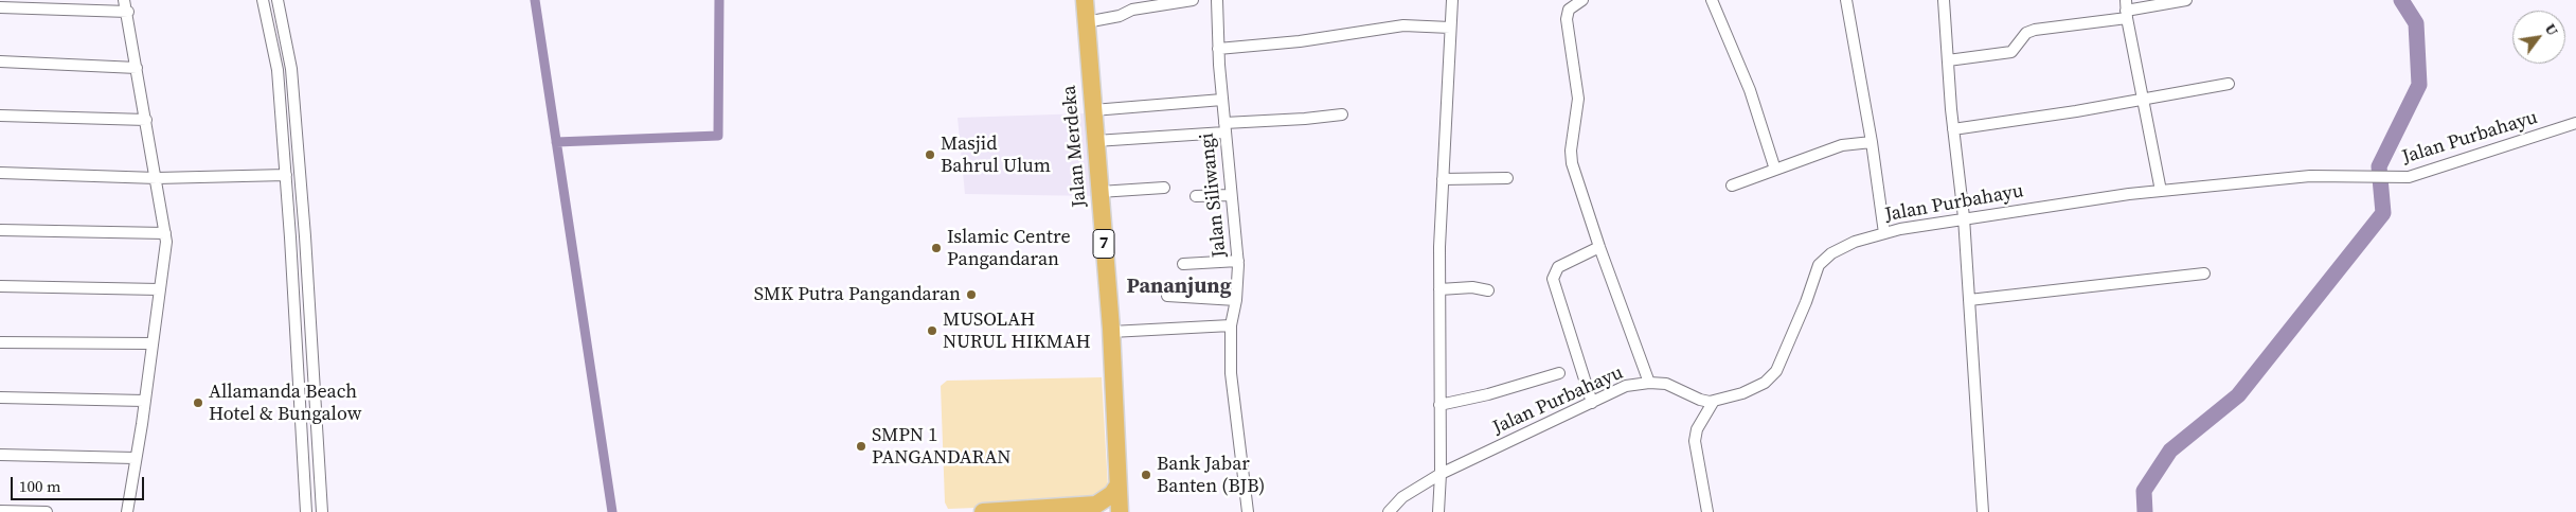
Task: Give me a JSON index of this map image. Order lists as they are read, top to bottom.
{
  "streets": {
    "highway": ["Jalan Merdeka", "7"],
    "street": ["Jalan Purbahayu", "Jalan Siliwangi"]
  },
  "districts": ["Pananjung"],
  "places": [
    "Masjid Bahrul Ulum",
    "Islamic Centre Pangandaran",
    "SMK Putra Pangandaran",
    "MUSOLAH NURUL HIKMAH",
    "Allamanda Beach Hotel & Bungalow",
    "SMPN 1 PANGANDARAN",
    "Bank Jabar Banten (BJB)"
  ],
  "scale_bar": "100 m",
  "north": "top right"
}
